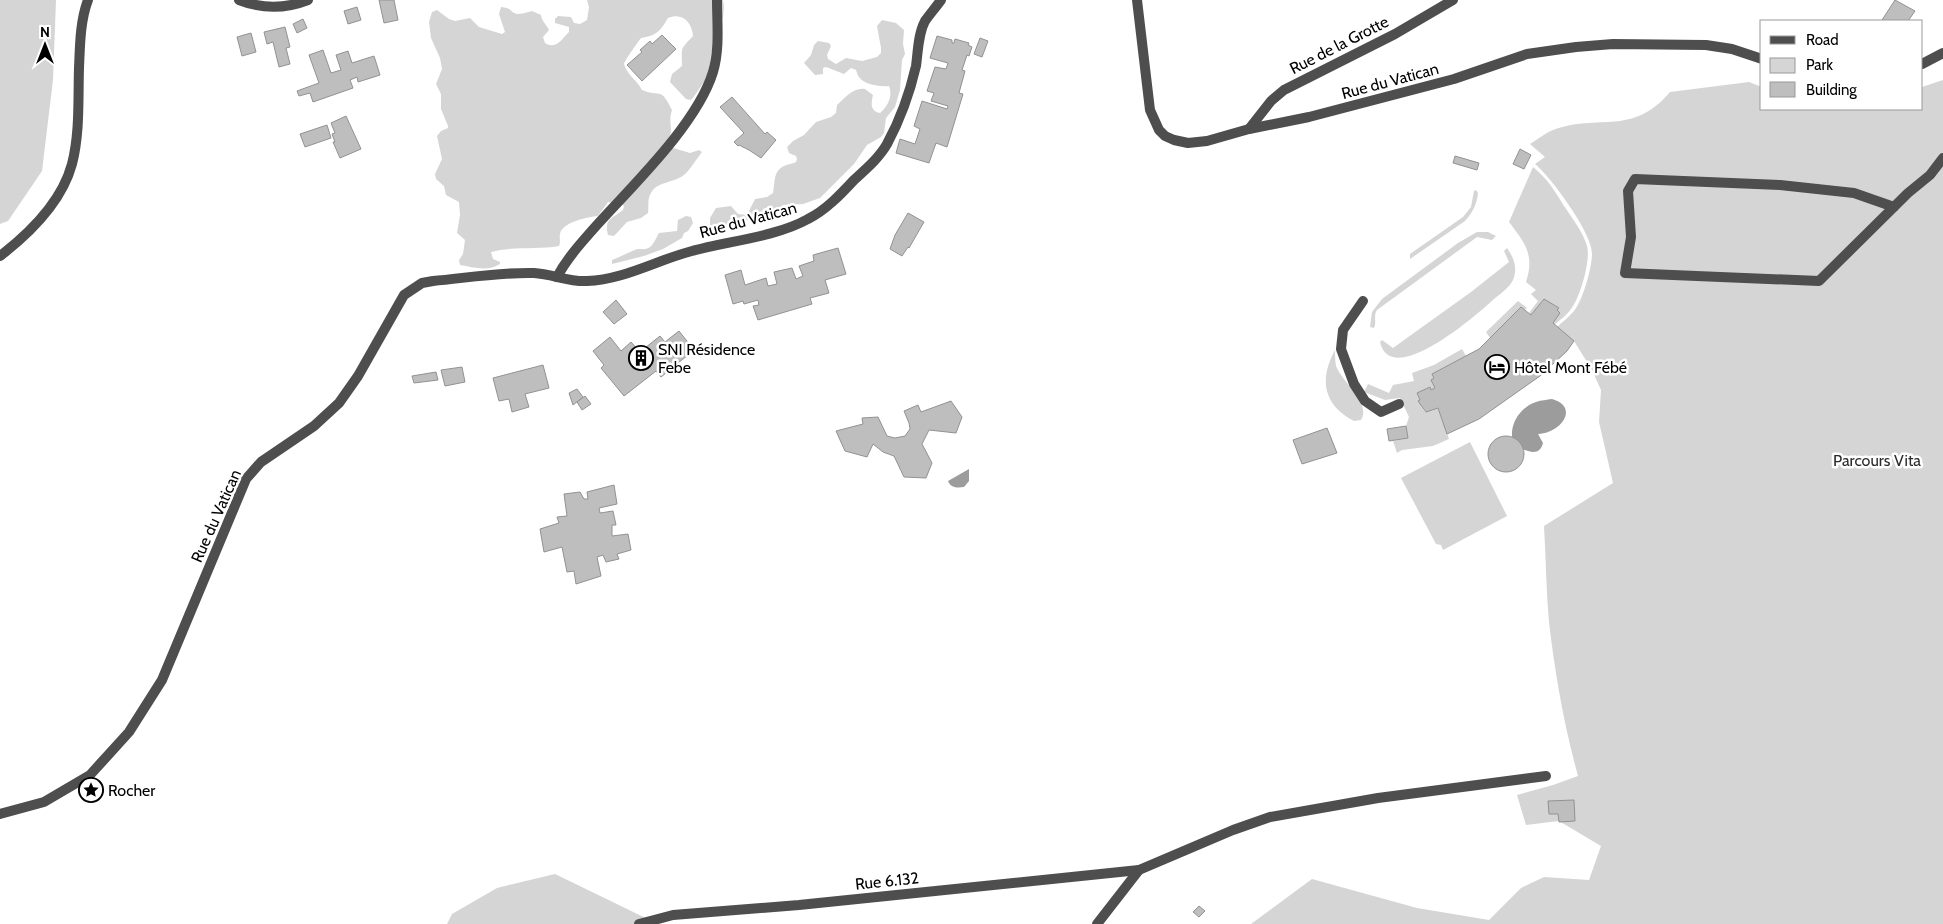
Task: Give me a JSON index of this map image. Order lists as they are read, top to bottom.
{
  "streets": {
    "street": ["Rue de la Grotte", "Rue du Vatican", "Rue 6.132"]
  },
  "crossings": [
    ["Rue de la Grotte", "Rue du Vatican"]
  ],
  "parks": ["Parcours Vita"],
  "places": {
    "building": ["SNI Résidence Febe"],
    "hotel": ["Hôtel Mont Fébé"],
    "place": ["Rocher"]
  },
  "legend": ["Road", "Park", "Building"],
  "north": "top"
}
